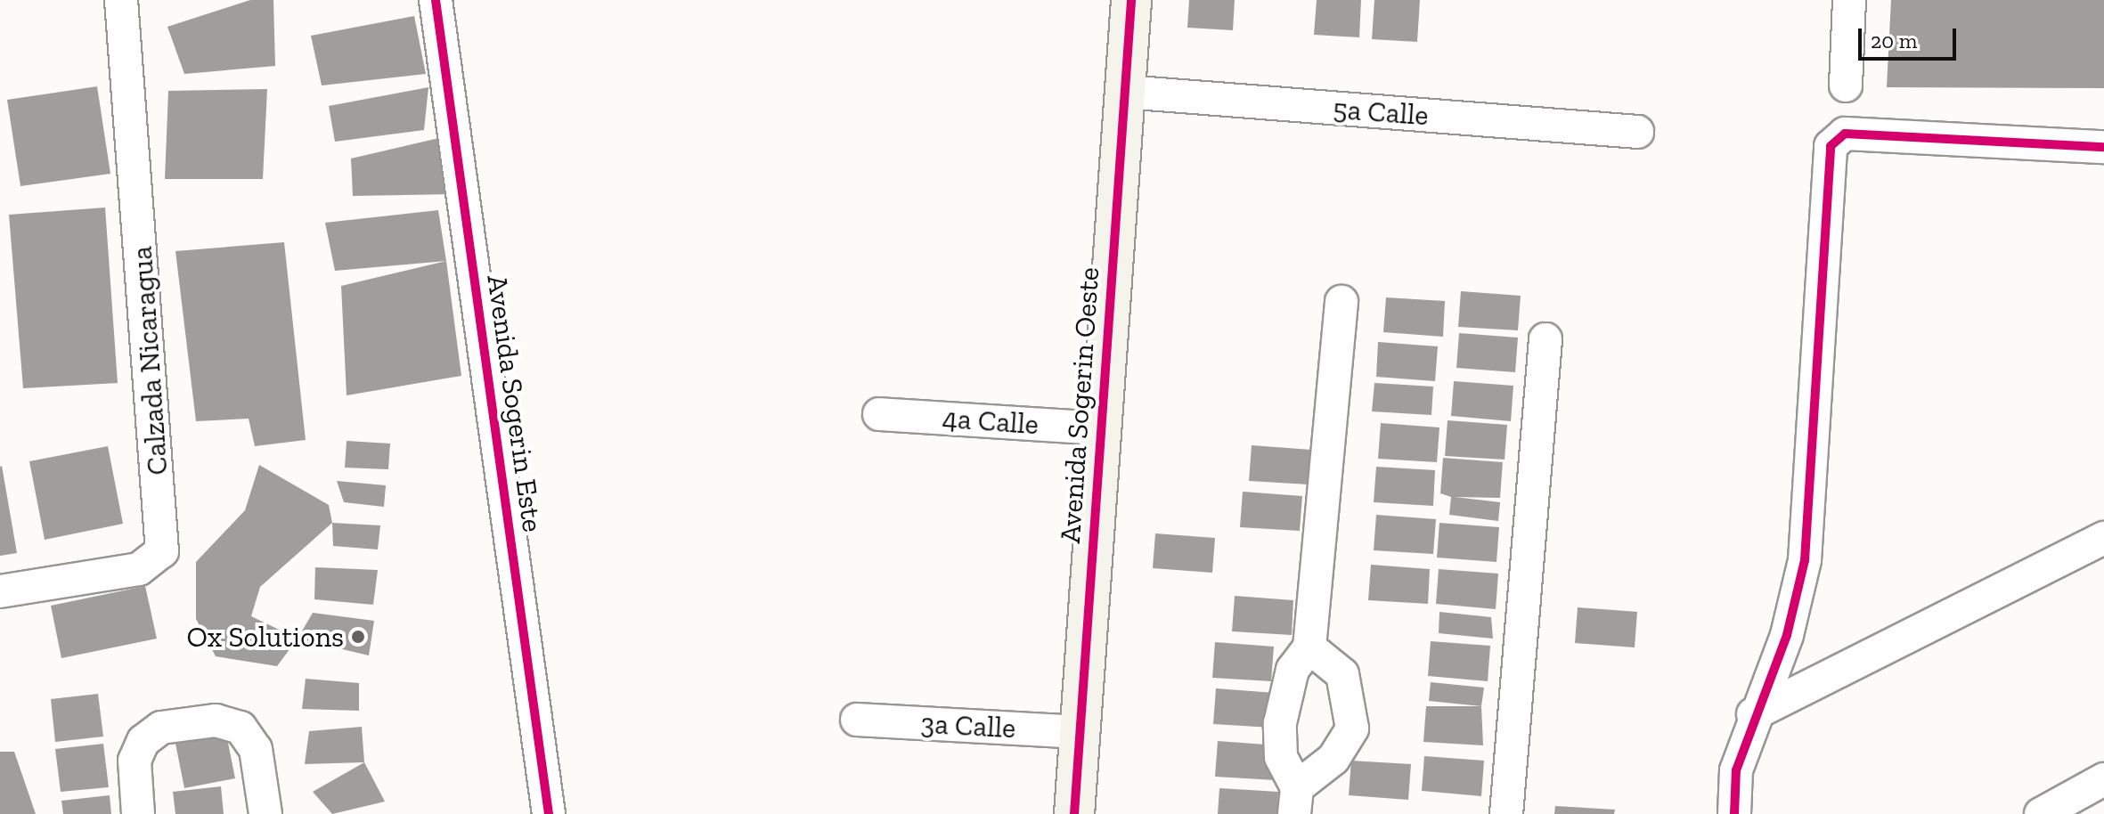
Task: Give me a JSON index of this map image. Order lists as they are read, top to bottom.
{
  "streets": {
    "street": [
      "5a Calle",
      "Calzada Nicaragua",
      "Avenida Sogerin Este",
      "Avenida Sogerin Oeste",
      "4a Calle",
      "3a Calle"
    ]
  },
  "crossings": [
    ["5a Calle", "Avenida Sogerin Oeste"],
    ["Avenida Sogerin Oeste", "4a Calle"],
    ["Avenida Sogerin Oeste", "3a Calle"]
  ],
  "places": ["Ox Solutions"],
  "scale_bar": "20 m"
}
